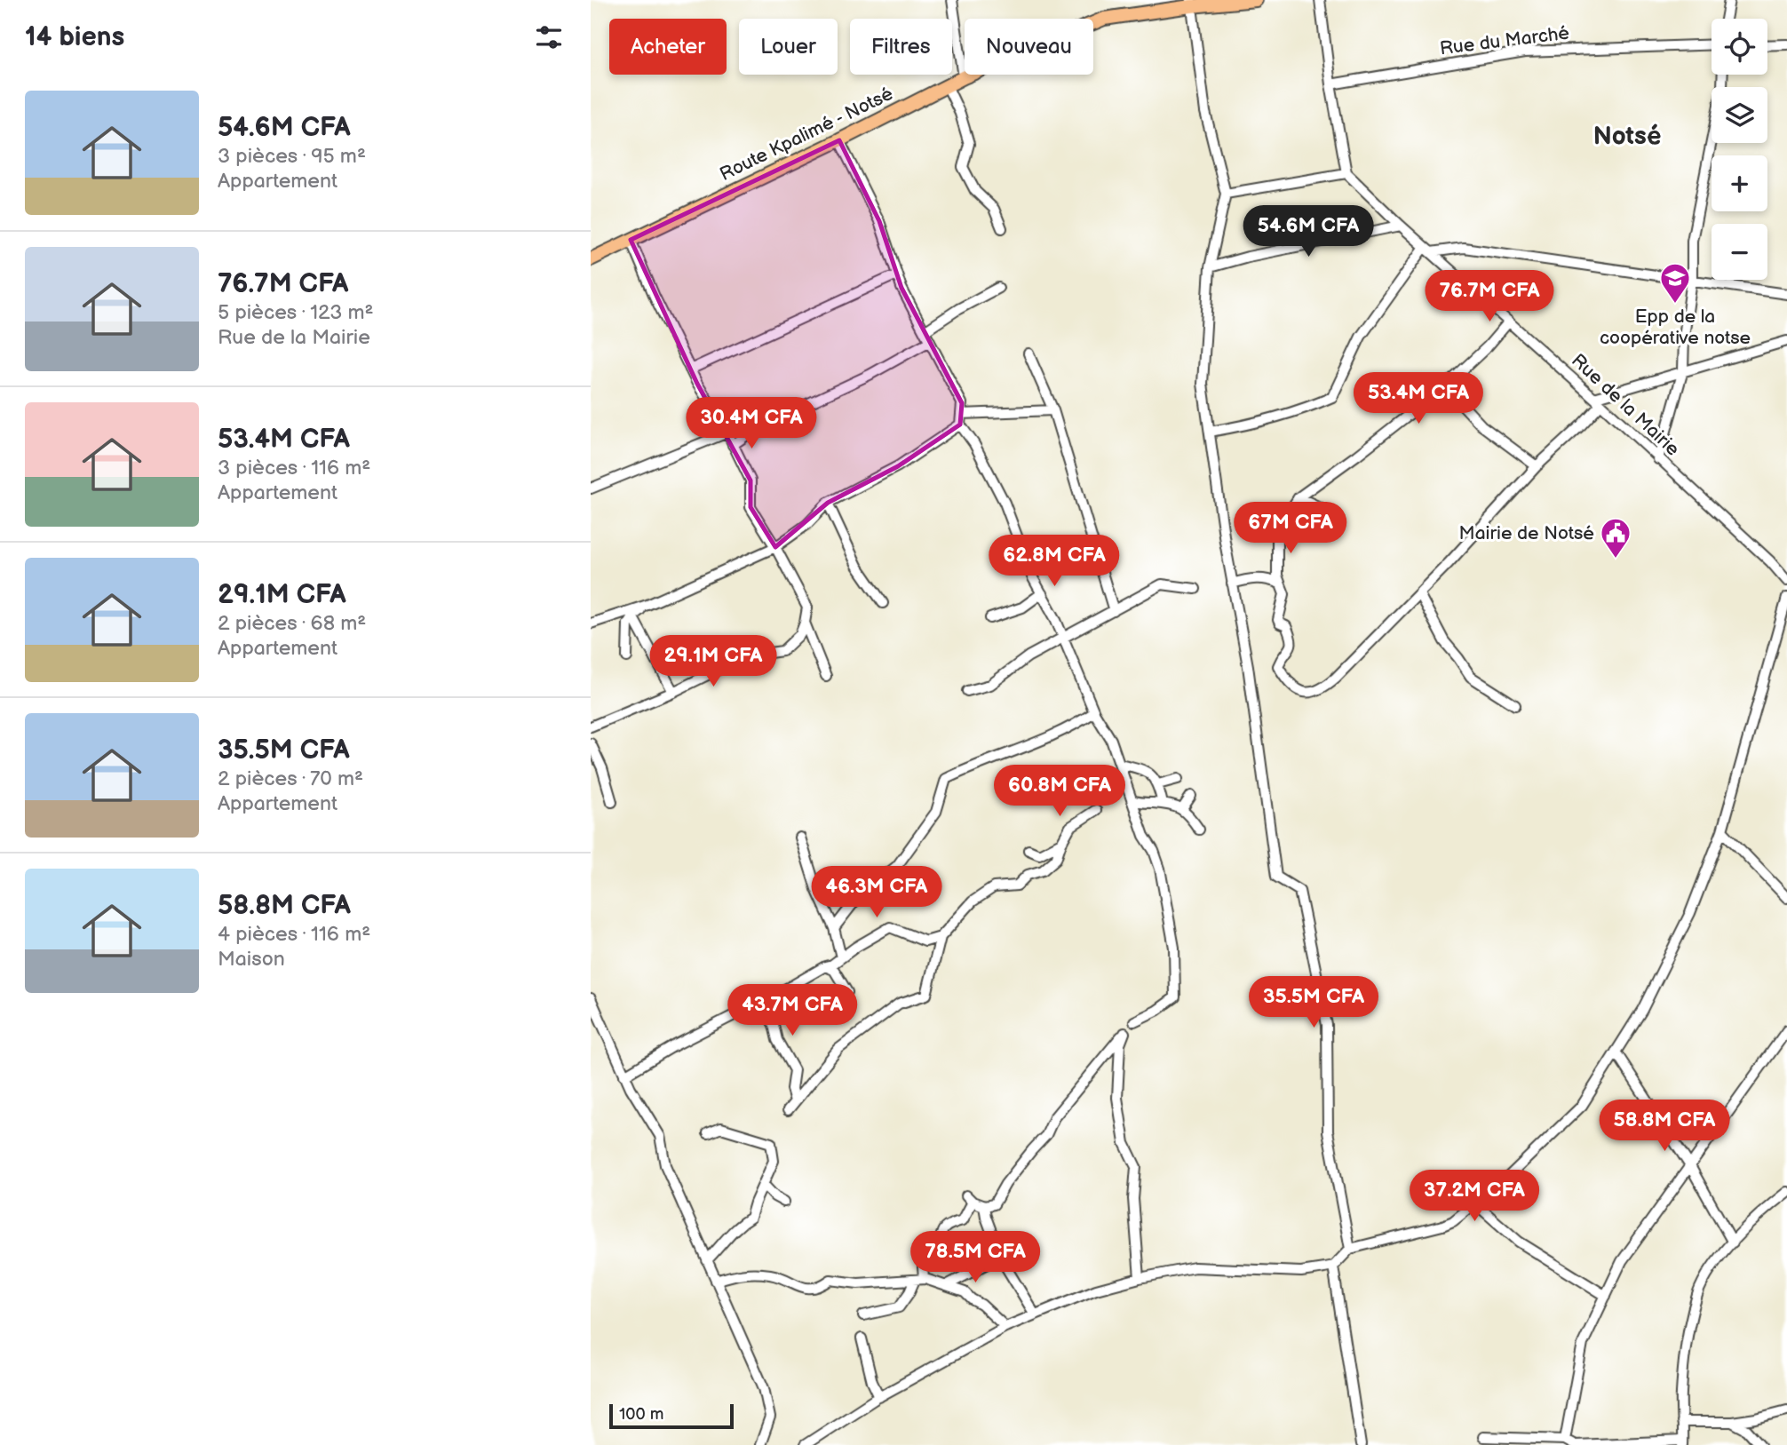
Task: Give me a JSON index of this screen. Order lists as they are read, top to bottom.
{
  "streets": {
    "main road": ["Route Kpalimé - Notsé"],
    "street": ["Rue du Marché", "Rue de la Mairie"]
  },
  "districts": ["Notsé"],
  "places": {
    "school or university": ["Epp de la coopérative notse"],
    "public building": ["Mairie de Notsé"]
  },
  "scale_bar": "100 m",
  "page": {
    "heading": "14 biens",
    "map_buttons": ["+", "−"],
    "chip": [
      "Acheter",
      "Louer",
      "Filtres",
      "Nouveau"
    ],
    "list": [
      {
        "name": "54.6M CFA",
        "note": "3 pièces · 95 m² · Appartement"
      },
      {
        "name": "76.7M CFA",
        "note": "5 pièces · 123 m² · Rue de la Mairie"
      },
      {
        "name": "53.4M CFA",
        "note": "3 pièces · 116 m² · Appartement"
      },
      {
        "name": "29.1M CFA",
        "note": "2 pièces · 68 m² · Appartement"
      },
      {
        "name": "35.5M CFA",
        "note": "2 pièces · 70 m² · Appartement"
      },
      {
        "name": "58.8M CFA",
        "note": "4 pièces · 116 m² · Maison"
      }
    ],
    "price": [
      "54.6M CFA",
      "76.7M CFA",
      "53.4M CFA",
      "30.4M CFA",
      "67M CFA",
      "62.8M CFA",
      "29.1M CFA",
      "60.8M CFA",
      "46.3M CFA",
      "35.5M CFA",
      "43.7M CFA",
      "58.8M CFA",
      "37.2M CFA",
      "78.5M CFA"
    ],
    "scale": "100 m"
  }
}
